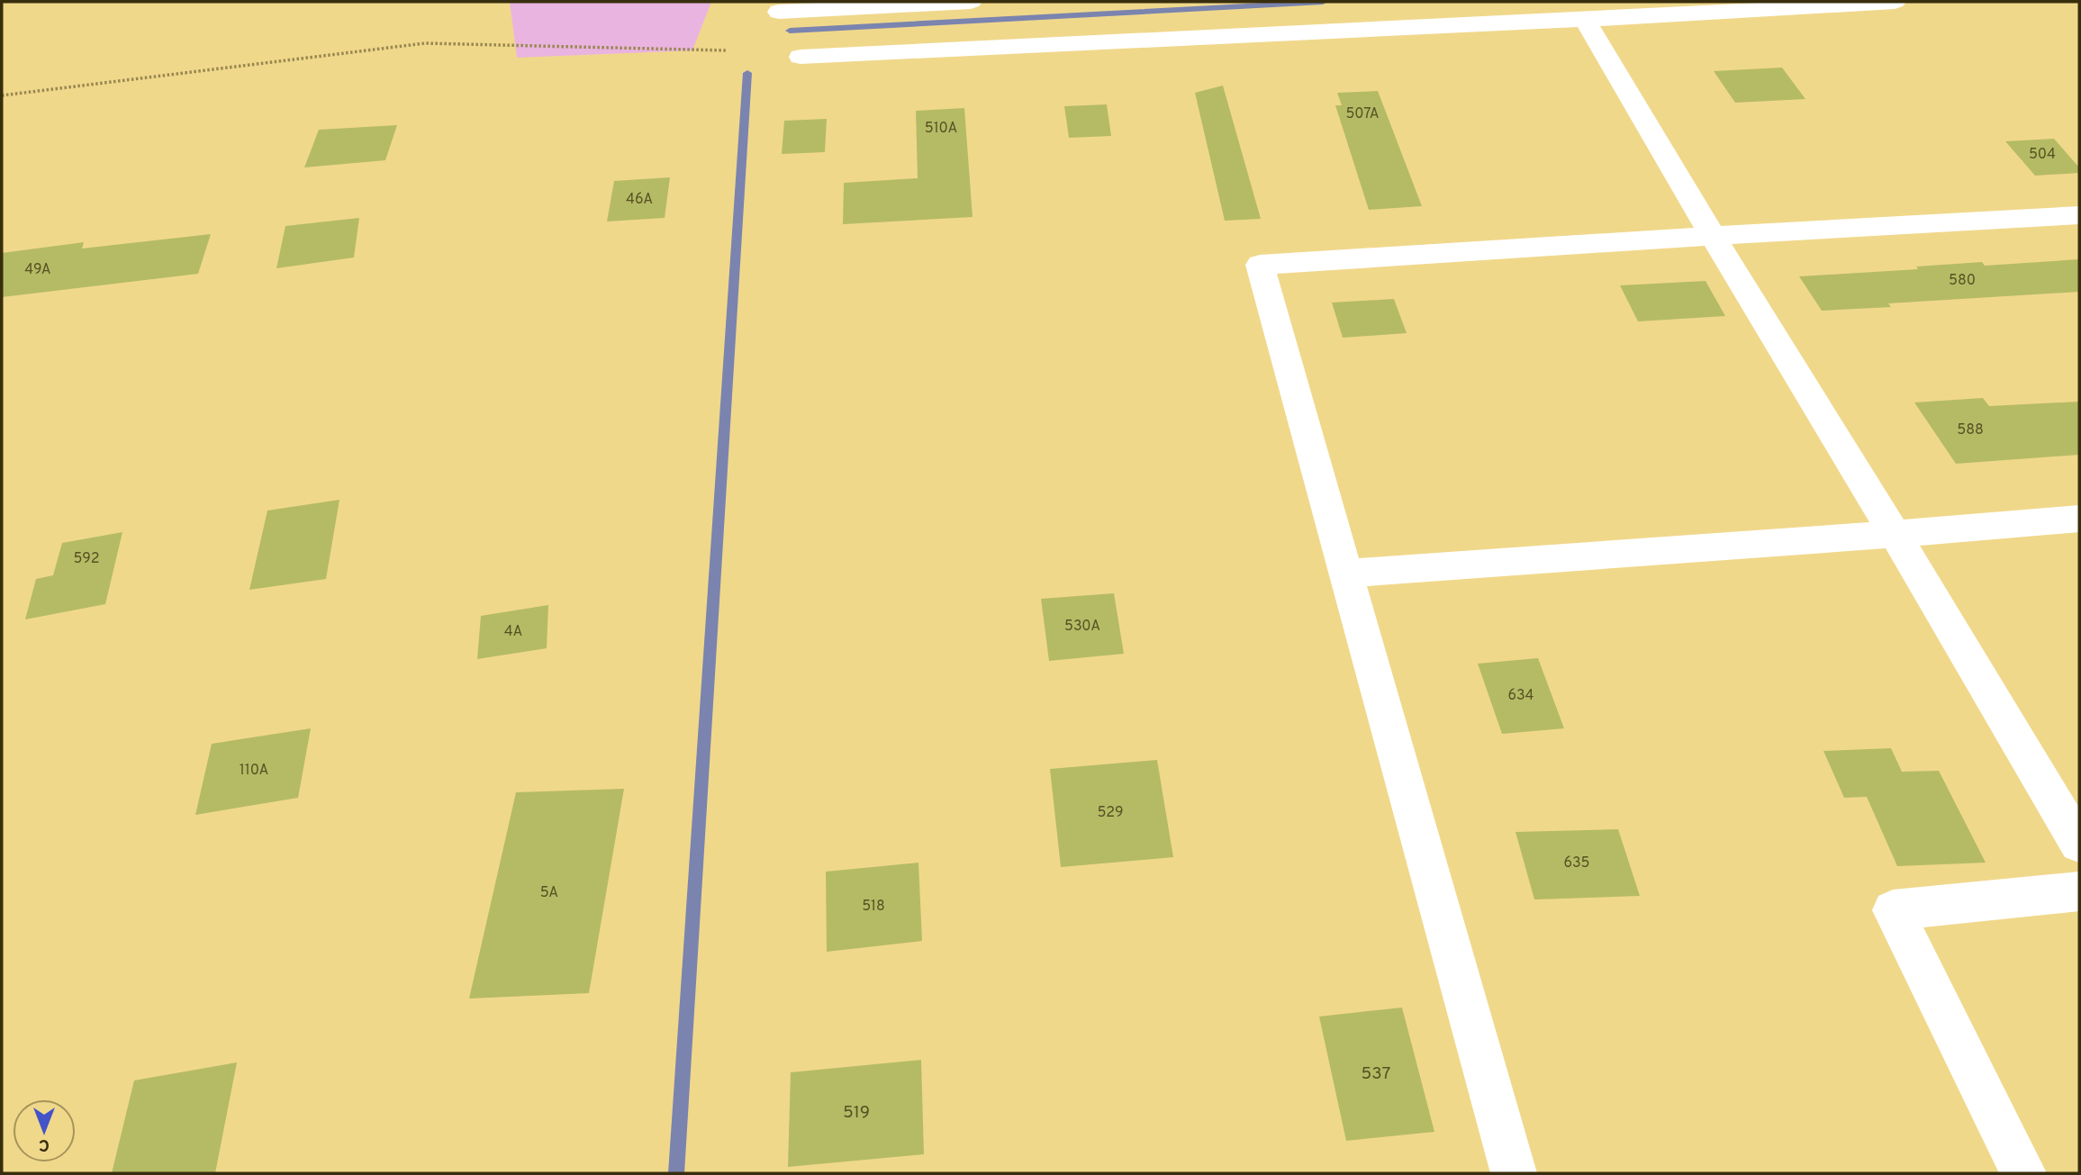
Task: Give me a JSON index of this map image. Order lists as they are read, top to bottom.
{
  "house_numbers": [
    "507А",
    "510А",
    "504",
    "46А",
    "49А",
    "580",
    "588",
    "592",
    "530А",
    "4А",
    "634",
    "110А",
    "529",
    "635",
    "5А",
    "518",
    "537",
    "519"
  ],
  "north": "bottom"
}
